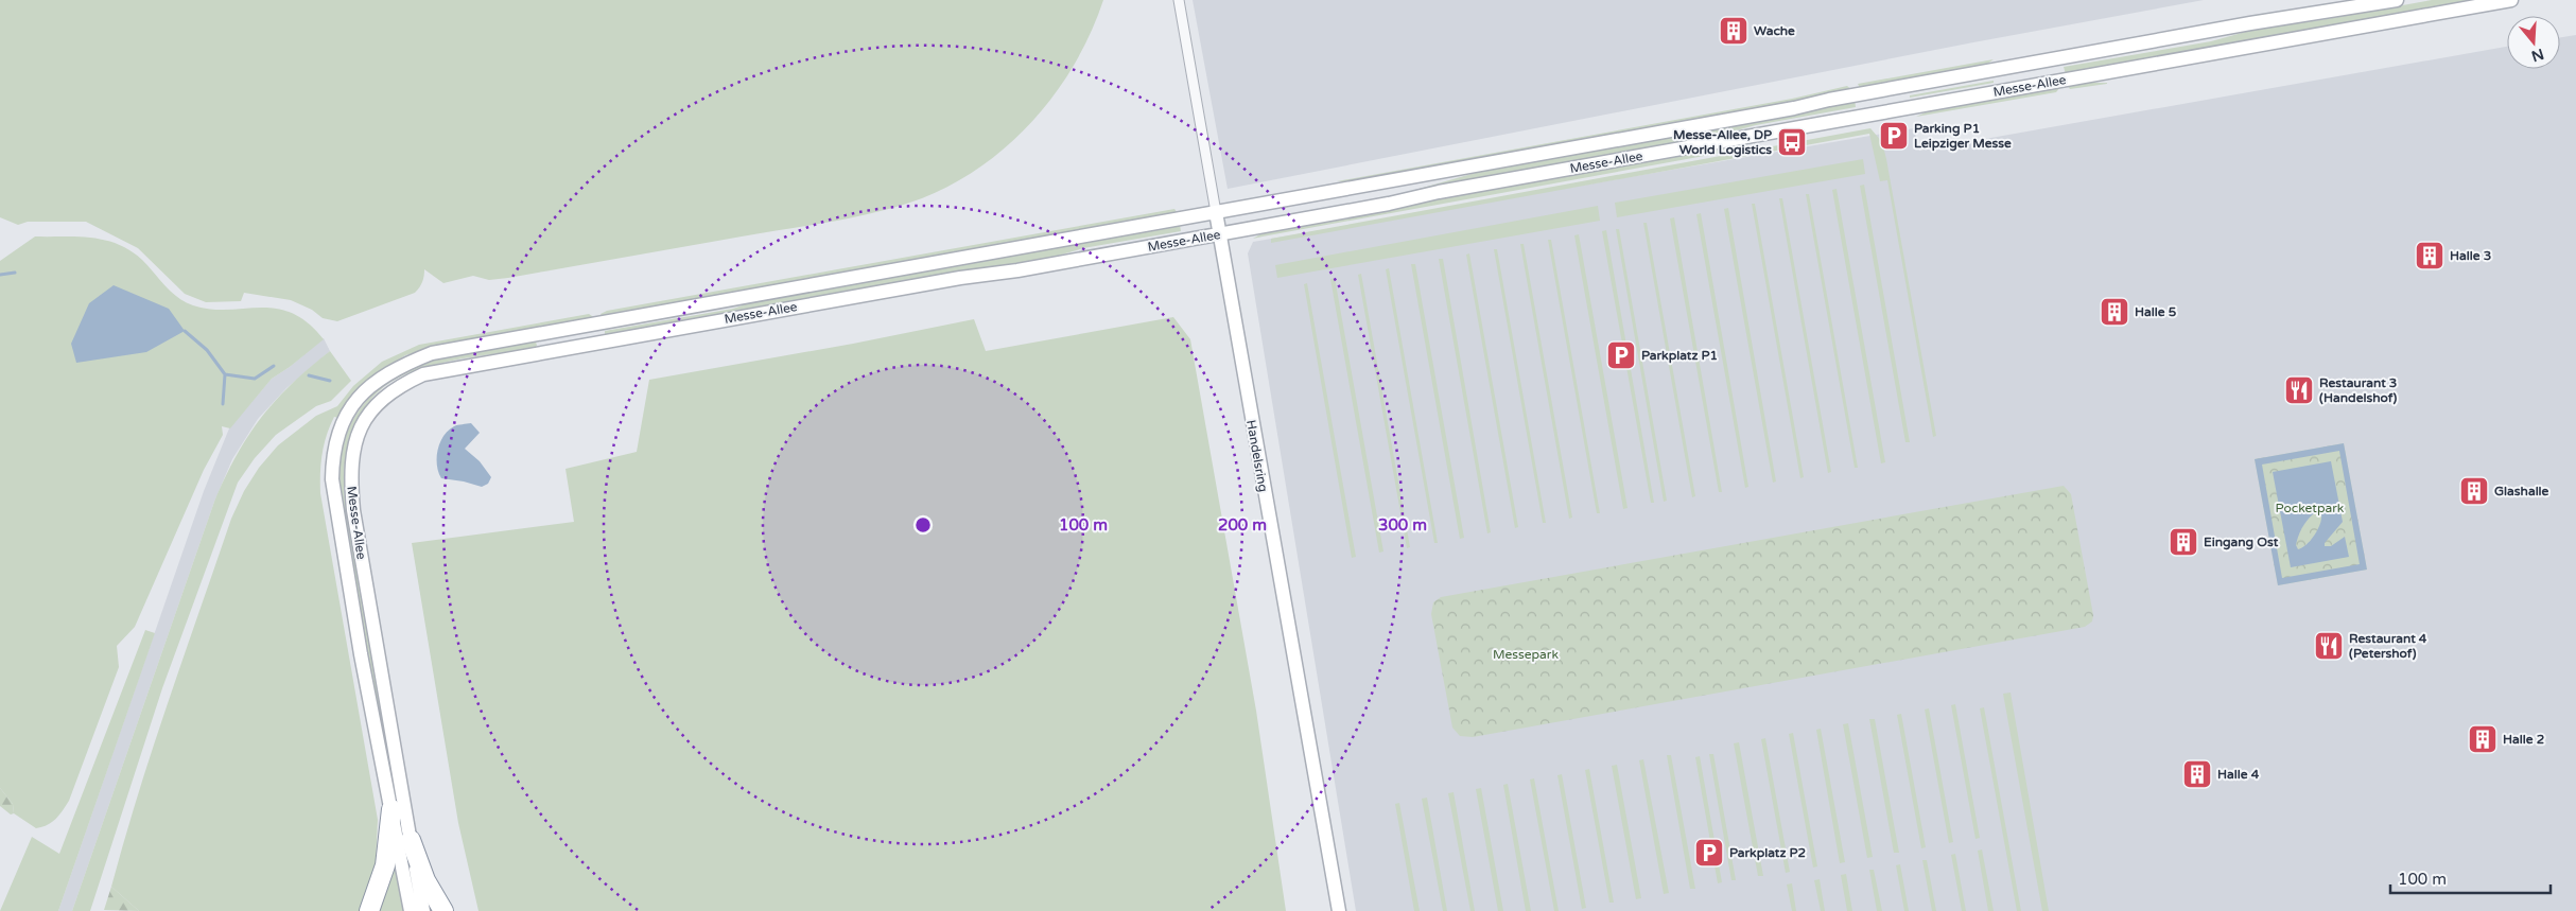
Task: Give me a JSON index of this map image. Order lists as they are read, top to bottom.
{
  "streets": {
    "main road": ["Messe-Allee", "Handelsring"]
  },
  "crossings": [
    ["Messe-Allee", "Handelsring"]
  ],
  "parks": ["Pocketpark", "Messepark"],
  "places": {
    "building": [
      "Wache",
      "Halle 3",
      "Halle 5",
      "Glashalle",
      "Eingang Ost",
      "Halle 2",
      "Halle 4"
    ],
    "parking": ["Parking P1 Leipziger Messe", "Parkplatz P1", "Parkplatz P2"],
    "bus stop": ["Messe-Allee, DP World Logistics"],
    "restaurant": ["Restaurant 3 (Handelshof)", "Restaurant 4 (Petershof)"]
  },
  "scale_bar": "100 m",
  "north": "bottom",
  "rings": ["100 m", "200 m", "300 m"]
}
